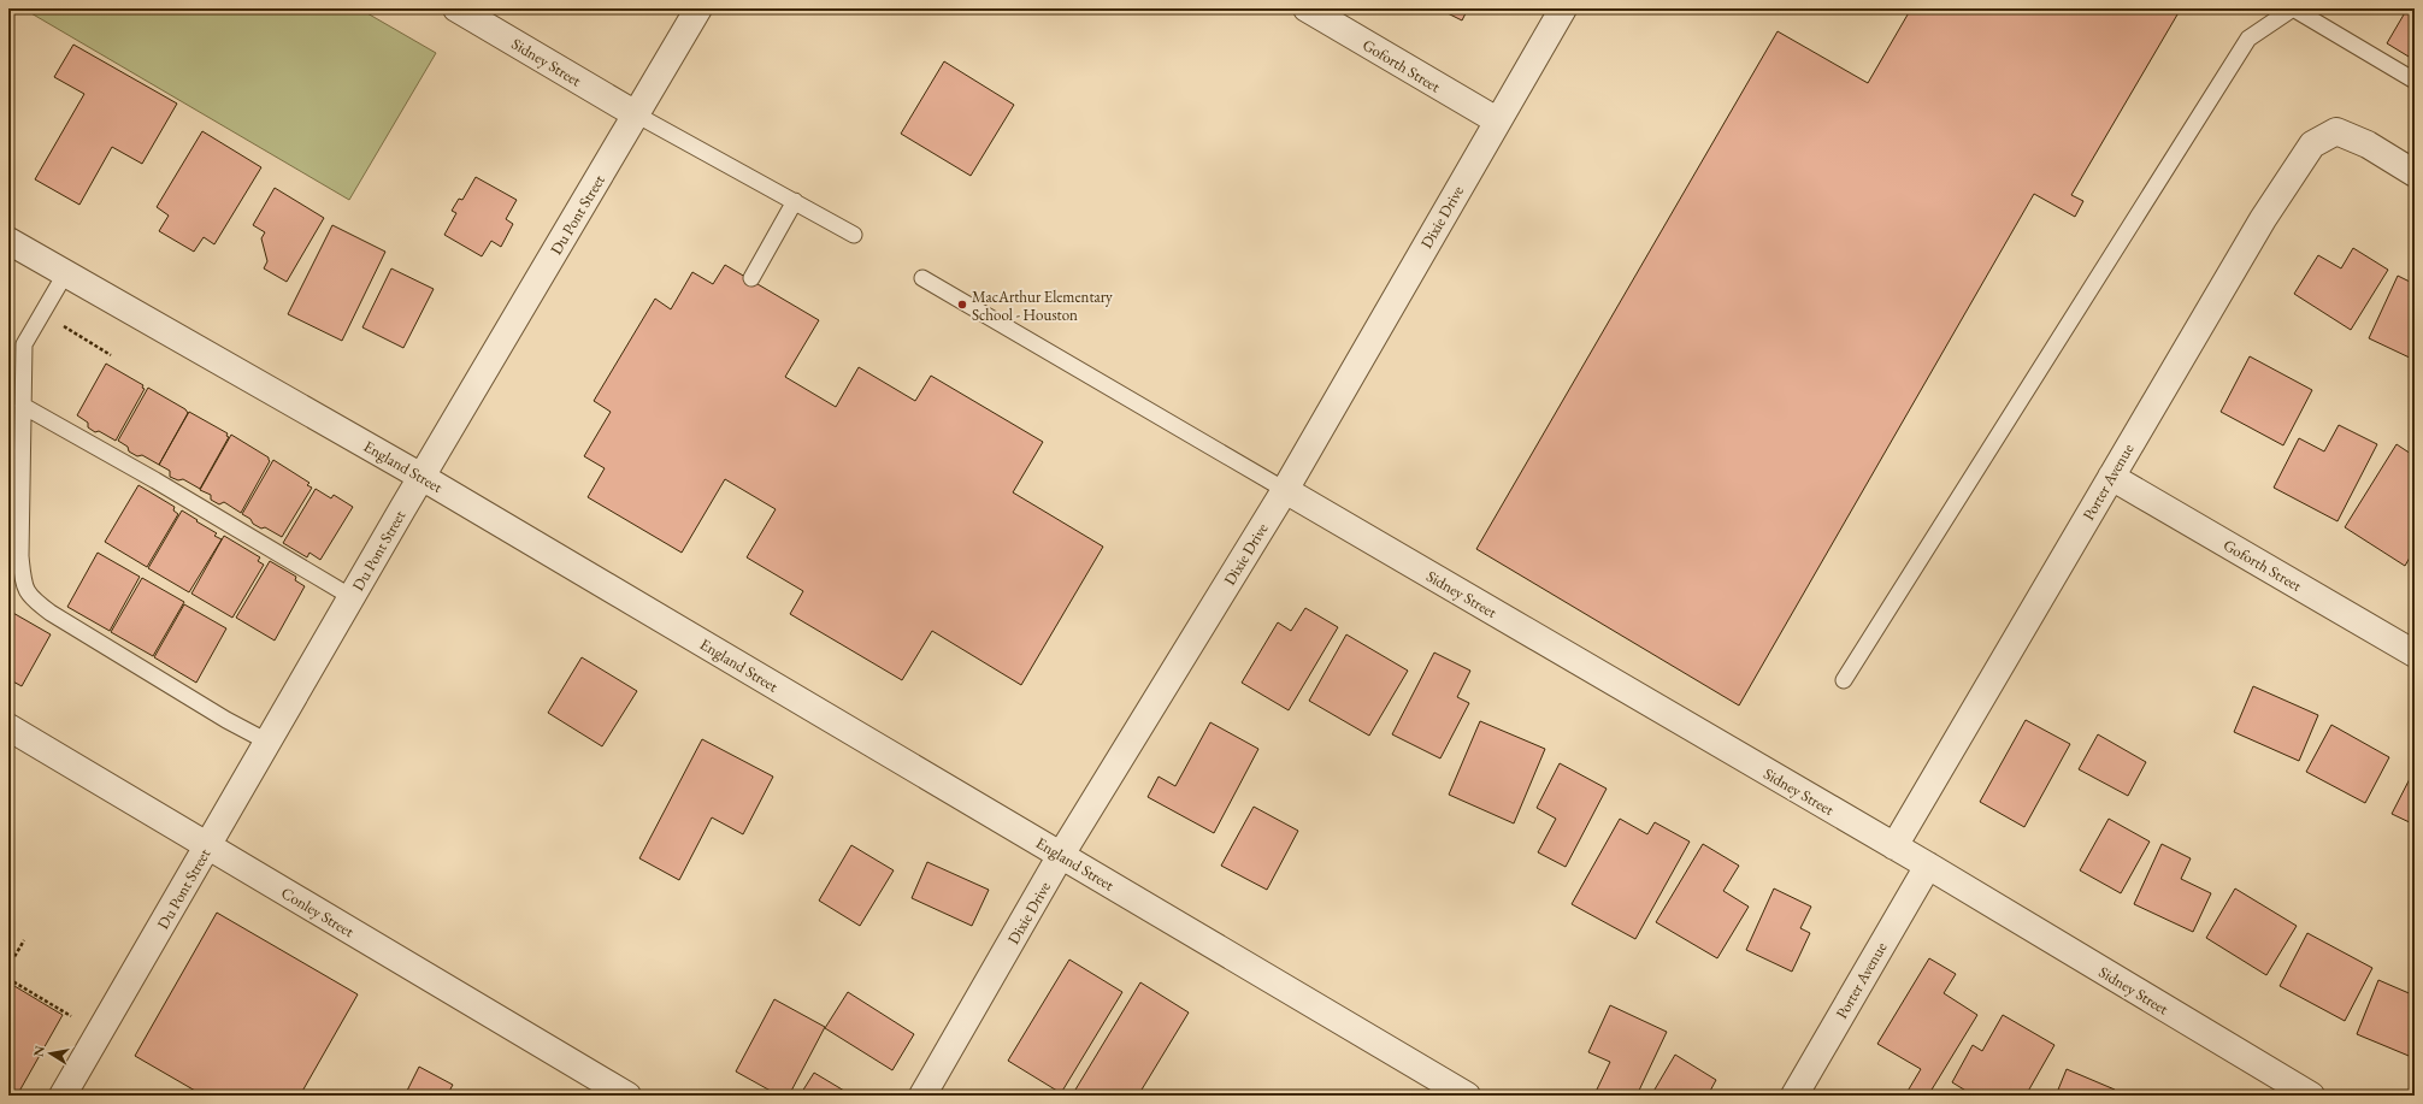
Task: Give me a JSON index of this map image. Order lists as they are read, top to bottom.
{
  "streets": {
    "street": [
      "Sidney Street",
      "Goforth Street",
      "Du Pont Street",
      "Dixie Drive",
      "England Street",
      "Porter Avenue",
      "Conley Street"
    ]
  },
  "crossings": [
    ["Sidney Street", "Du Pont Street"],
    ["Sidney Street", "Dixie Drive"],
    ["Sidney Street", "Porter Avenue"],
    ["Goforth Street", "Dixie Drive"],
    ["Goforth Street", "Porter Avenue"],
    ["Du Pont Street", "England Street"],
    ["Du Pont Street", "Conley Street"],
    ["Dixie Drive", "England Street"]
  ],
  "places": ["MacArthur Elementary School - Houston"],
  "north": "left"
}
